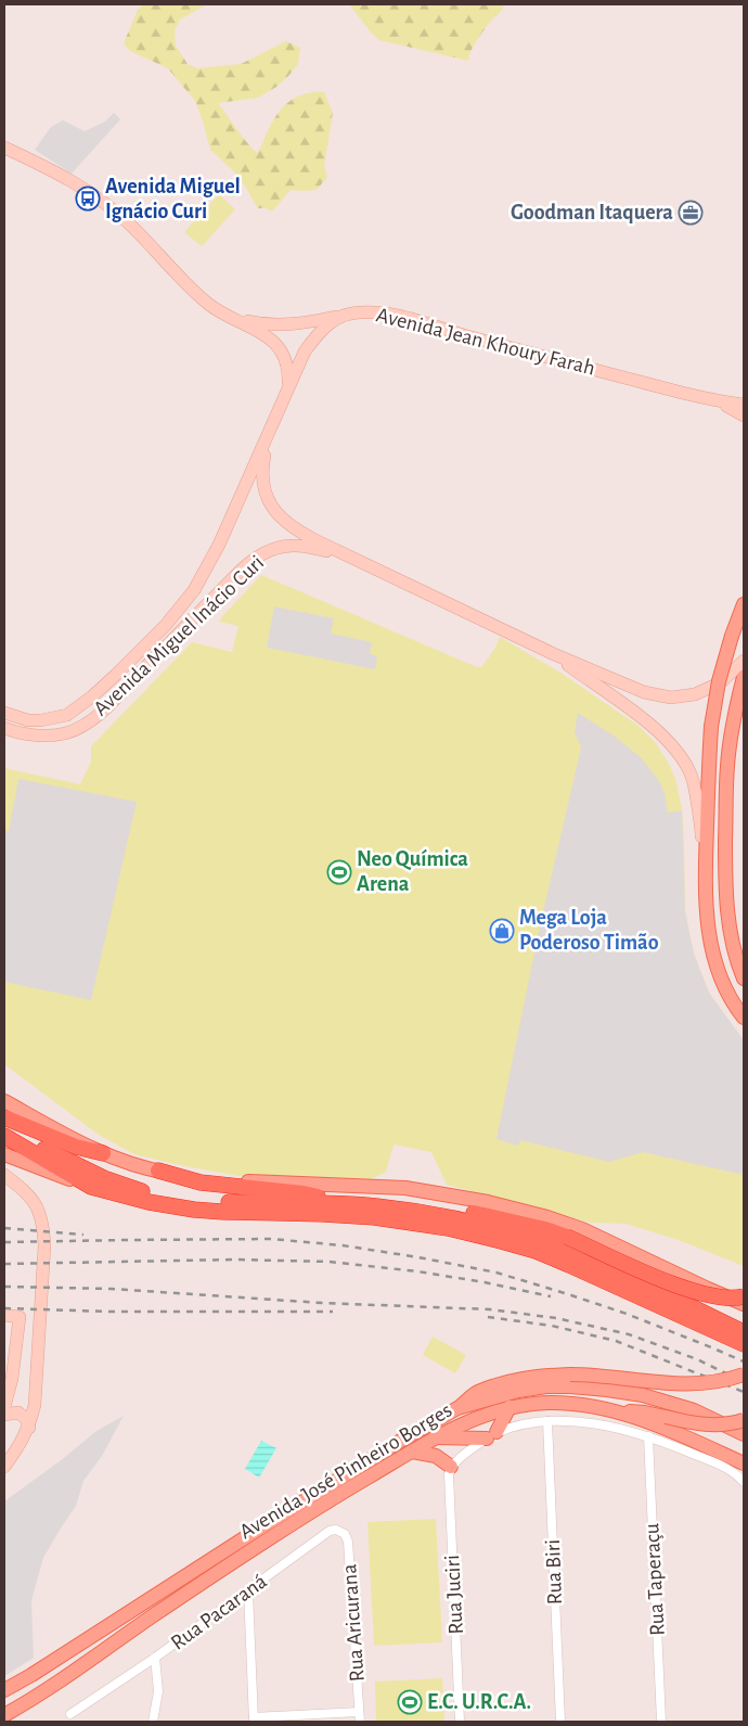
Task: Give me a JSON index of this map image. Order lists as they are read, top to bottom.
{
  "streets": {
    "main road": ["Avenida José Pinheiro Borges"],
    "street": [
      "Avenida Jean Khoury Farah",
      "Avenida Miguel Inácio Curi",
      "Rua Biri",
      "Rua Taperaçu",
      "Rua Juciri",
      "Rua Pacaraná",
      "Rua Aricurana"
    ]
  },
  "crossings": [
    ["Avenida Jean Khoury Farah", "Avenida Miguel Inácio Curi"],
    ["Rua Pacaraná", "Rua Aricurana"]
  ],
  "places": {
    "bus stop": ["Avenida Miguel Ignácio Curi"],
    "office": ["Goodman Itaquera"],
    "sports": ["Neo Química Arena", "E.C. U.R.C.A."],
    "shop": ["Mega Loja Poderoso Timão"]
  }
}
